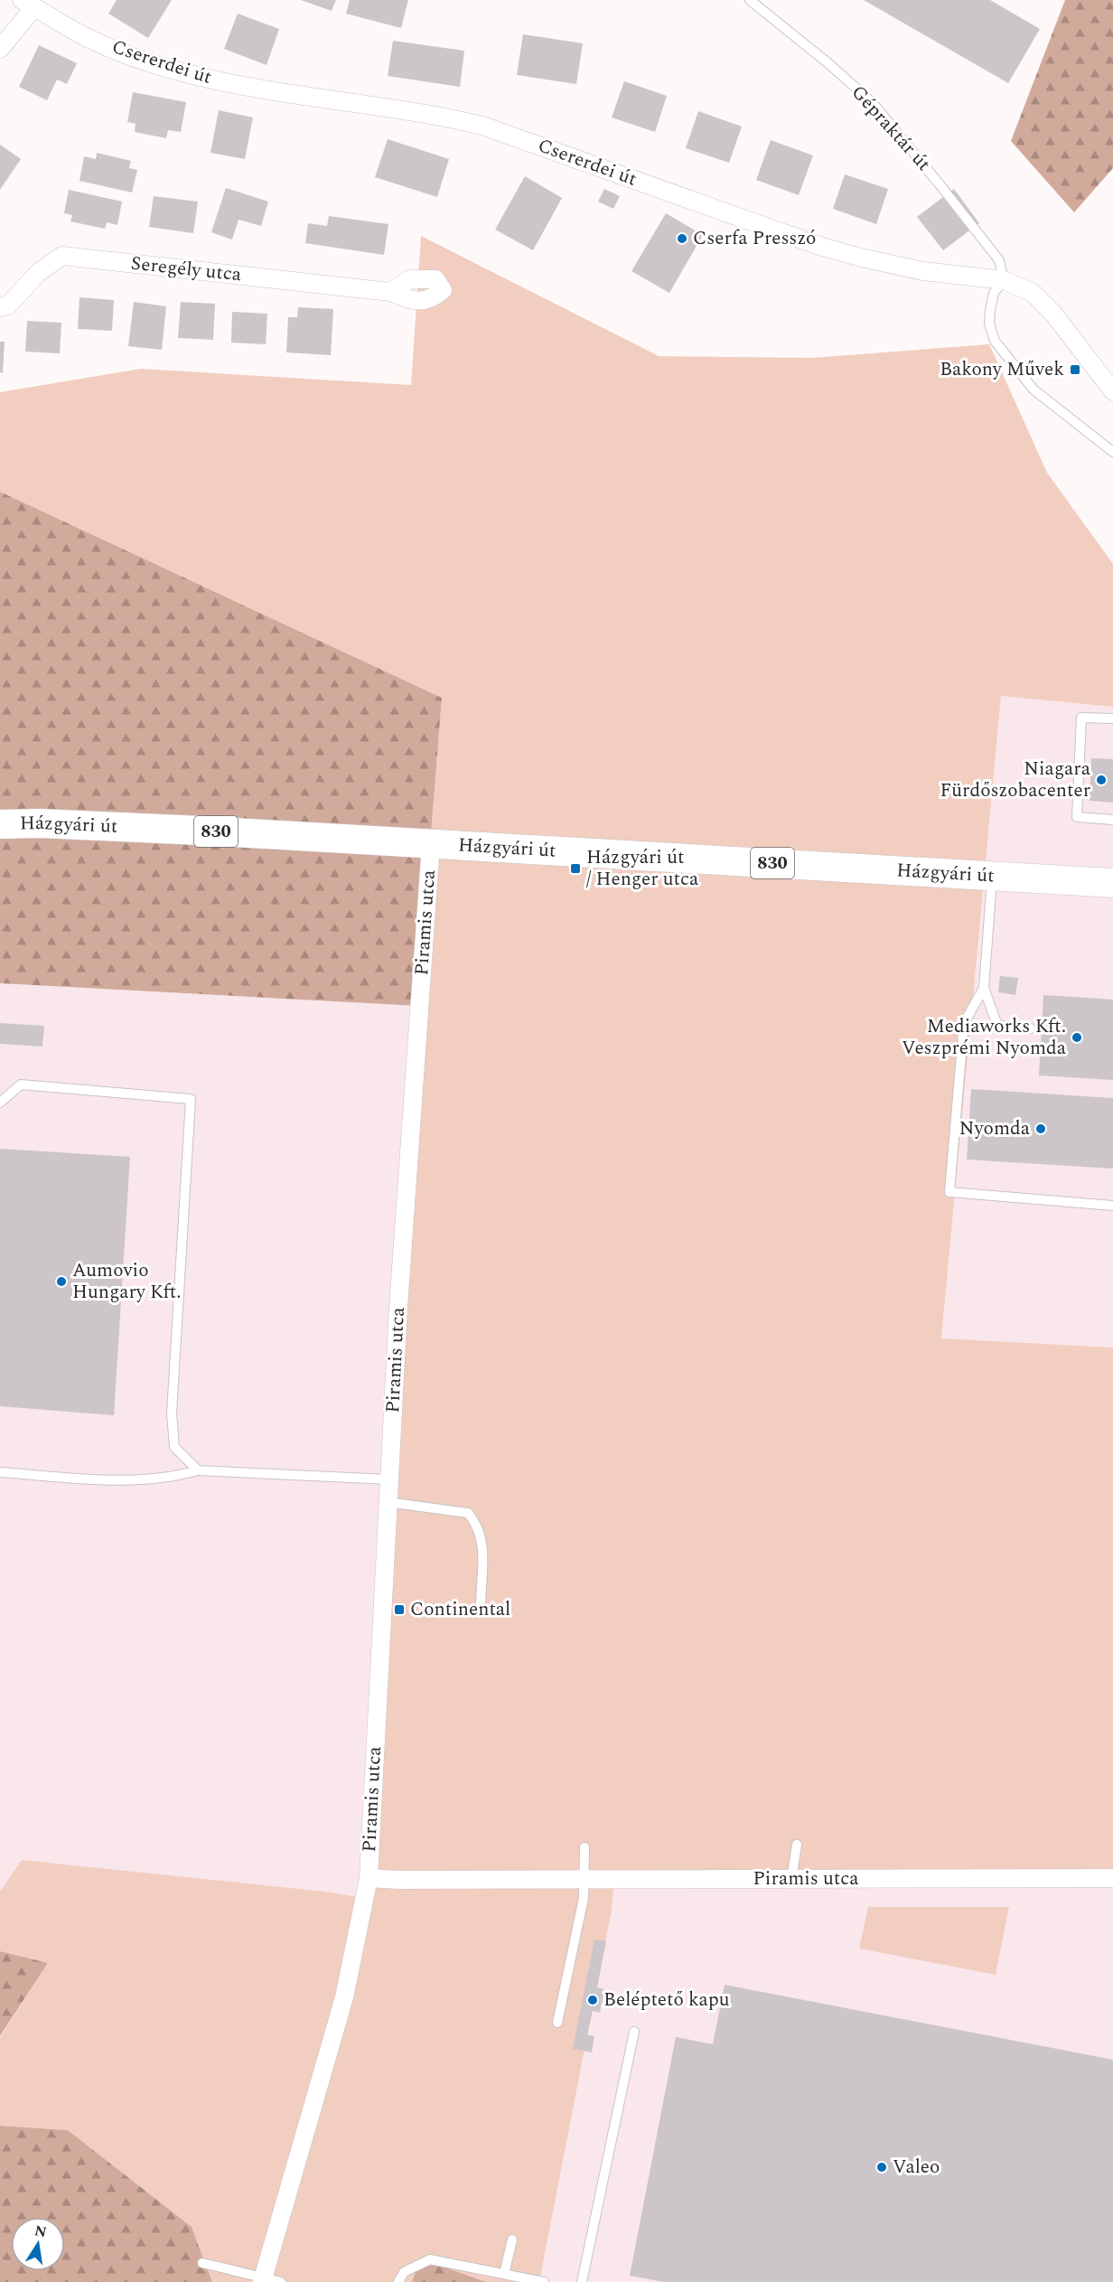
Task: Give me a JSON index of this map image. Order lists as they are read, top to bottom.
{
  "streets": {
    "main road": ["Házgyári út", "830"],
    "street": ["Csererdei út", "Seregély utca", "Piramis utca"],
    "lane": ["Gépraktár út"]
  },
  "crossings": [
    ["Csererdei út", "Gépraktár út"],
    ["Házgyári út", "Piramis utca"]
  ],
  "places": {
    "other": [
      "Cserfa Presszó",
      "Niagara Fürdőszobacenter",
      "Mediaworks Kft. Veszprémi Nyomda",
      "Nyomda",
      "Aumovio Hungary Kft.",
      "Beléptető kapu",
      "Valeo"
    ],
    "transit": ["Bakony Művek", "Házgyári út / Henger utca", "Continental"]
  },
  "north": "top"
}
